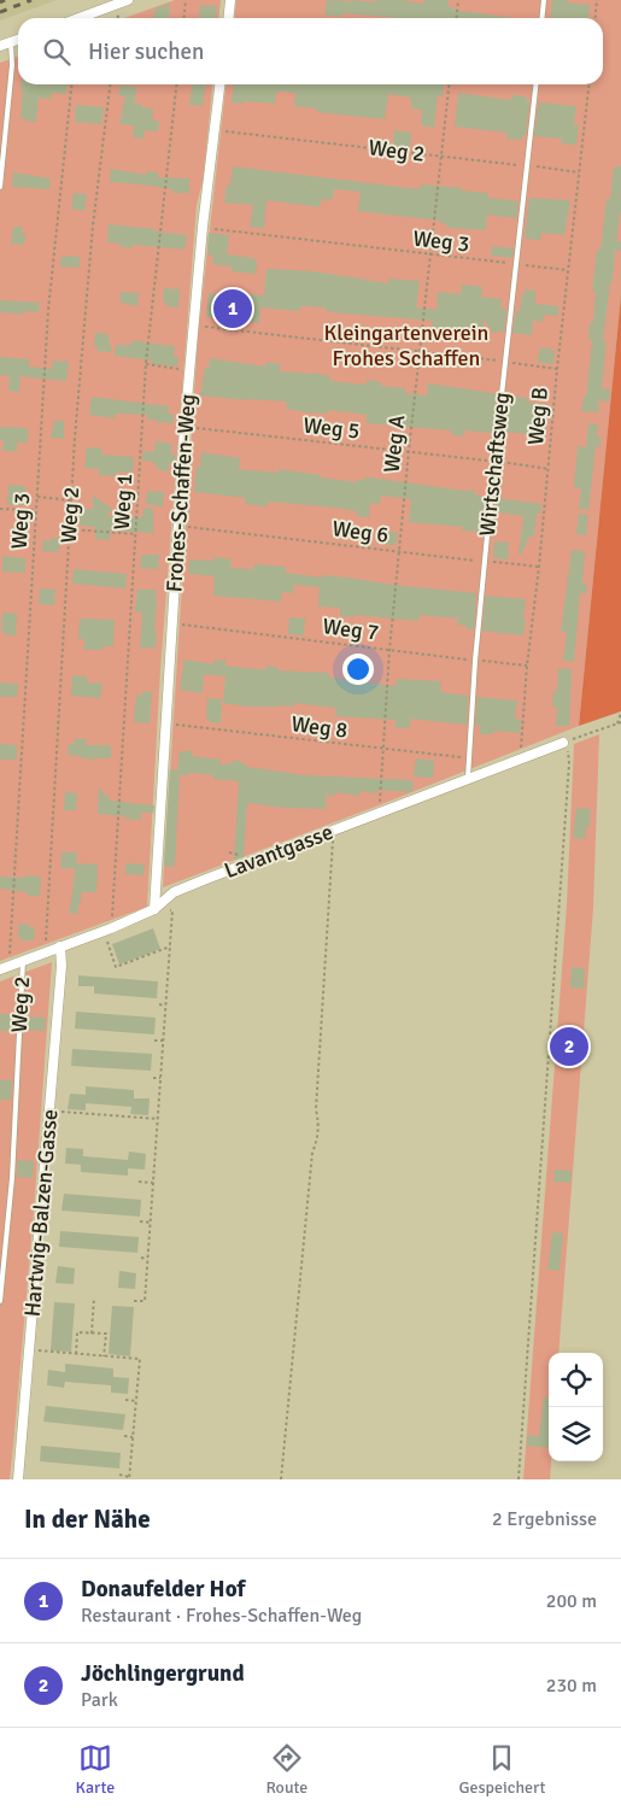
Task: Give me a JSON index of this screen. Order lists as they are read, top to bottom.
{
  "streets": {
    "street": ["Frohes-Schaffen-Weg", "Lavantgasse", "Hartwig-Balzen-Gasse"],
    "lane": ["Weg 2", "Wirtschaftsweg"],
    "path": [
      "Weg 3",
      "Weg B",
      "Weg 5",
      "Weg A",
      "Weg 1",
      "Weg 6",
      "Weg 7",
      "Weg 8"
    ]
  },
  "crossings": [
    ["Weg 2", "Weg B"],
    ["Weg 2", "Weg A"],
    ["Weg 2", "Wirtschaftsweg"],
    ["Weg 2", "Frohes-Schaffen-Weg"],
    ["Weg 2", "Lavantgasse"],
    ["Weg 3", "Weg B"],
    ["Weg 3", "Weg A"],
    ["Weg 3", "Wirtschaftsweg"],
    ["Weg 3", "Frohes-Schaffen-Weg"],
    ["Weg 3", "Lavantgasse"],
    ["Weg B", "Weg 5"],
    ["Weg B", "Weg 6"],
    ["Weg B", "Weg 7"],
    ["Weg B", "Lavantgasse"],
    ["Weg 5", "Weg A"],
    ["Weg 5", "Wirtschaftsweg"],
    ["Weg 5", "Frohes-Schaffen-Weg"],
    ["Weg A", "Weg 6"],
    ["Weg A", "Weg 7"],
    ["Weg A", "Weg 8"],
    ["Weg A", "Lavantgasse"],
    ["Wirtschaftsweg", "Weg 6"],
    ["Wirtschaftsweg", "Weg 7"],
    ["Wirtschaftsweg", "Weg 8"],
    ["Wirtschaftsweg", "Lavantgasse"],
    ["Frohes-Schaffen-Weg", "Weg 6"],
    ["Frohes-Schaffen-Weg", "Weg 7"],
    ["Frohes-Schaffen-Weg", "Weg 8"],
    ["Frohes-Schaffen-Weg", "Lavantgasse"],
    ["Weg 1", "Lavantgasse"],
    ["Lavantgasse", "Hartwig-Balzen-Gasse"]
  ],
  "parks": ["Kleingartenverein Frohes Schaffen"],
  "page": {
    "search": "Hier suchen",
    "pins": ["1", "2"],
    "heading": ["In der Nähe", "2 Ergebnisse"],
    "list": [
      {
        "mark": "1",
        "name": "Donaufelder Hof",
        "note": "Restaurant · Frohes-Schaffen-Weg",
        "value": "200 m"
      },
      {
        "mark": "2",
        "name": "Jöchlingergrund",
        "note": "Park",
        "value": "230 m"
      }
    ],
    "nav": ["Karte", "Route", "Gespeichert"]
  }
}
